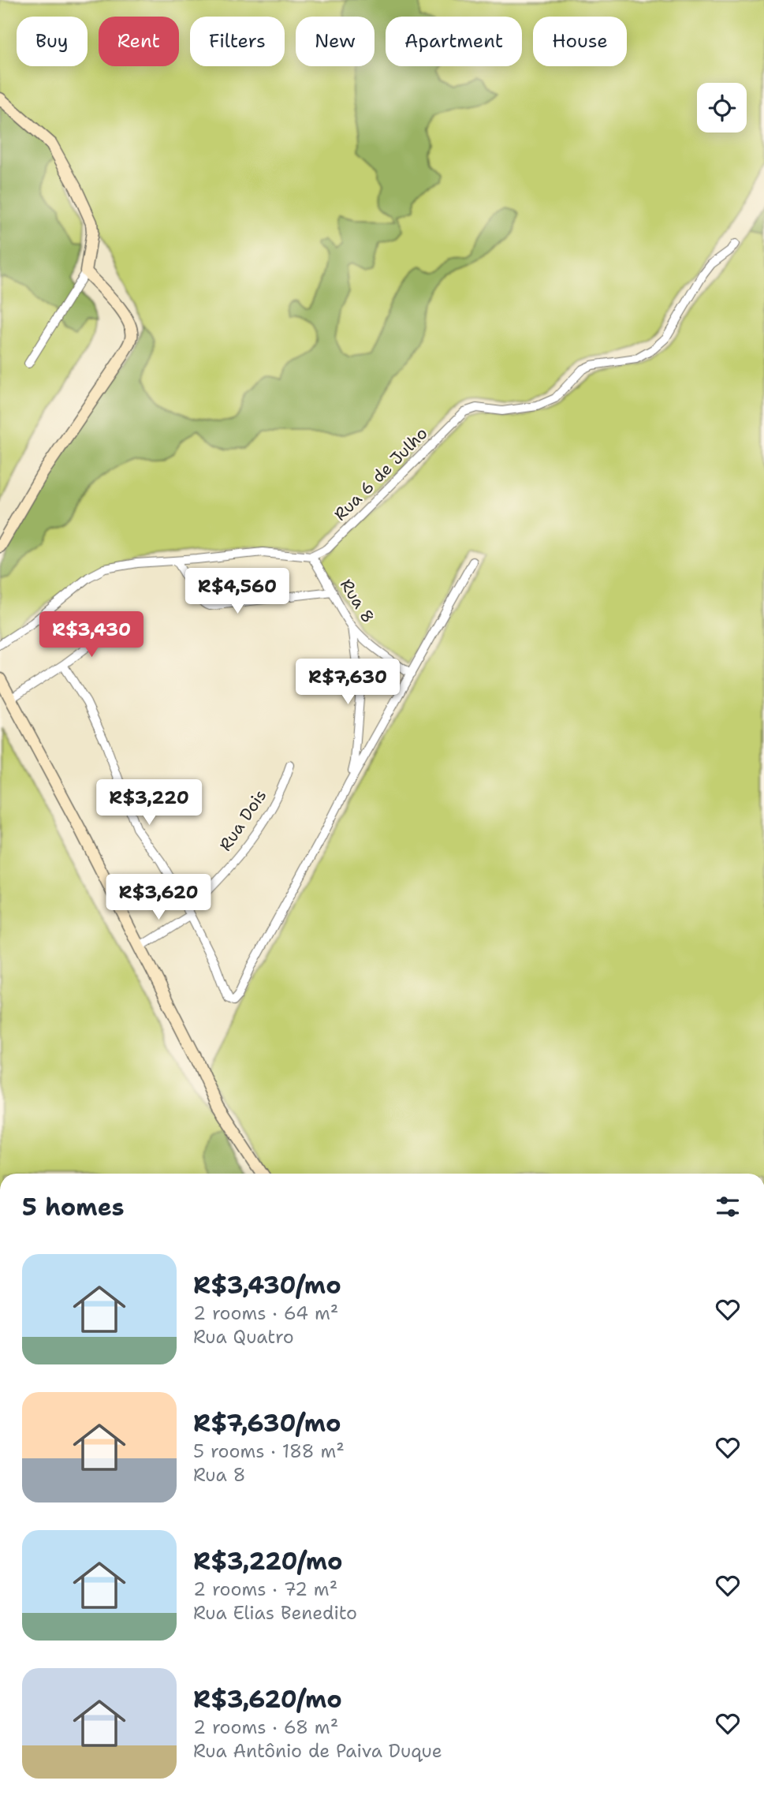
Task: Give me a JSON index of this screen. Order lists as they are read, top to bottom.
{
  "streets": {
    "street": ["Rua 6 de Julho", "Rua 8", "Rua Dois"]
  },
  "crossings": [
    ["Rua 6 de Julho", "Rua 8"]
  ],
  "page": {
    "chip": [
      "Buy",
      "Rent",
      "Filters",
      "New",
      "Apartment",
      "House"
    ],
    "price": [
      "R$4,560",
      "R$3,430",
      "R$7,630",
      "R$3,220",
      "R$3,620"
    ],
    "heading": "5 homes",
    "list": [
      {
        "name": "R$3,430/mo",
        "note": "2 rooms · 64 m² · Rua Quatro"
      },
      {
        "name": "R$7,630/mo",
        "note": "5 rooms · 188 m² · Rua 8"
      },
      {
        "name": "R$3,220/mo",
        "note": "2 rooms · 72 m² · Rua Elias Benedito"
      },
      {
        "name": "R$3,620/mo",
        "note": "2 rooms · 68 m² · Rua Antônio de Paiva Duque"
      }
    ]
  }
}
